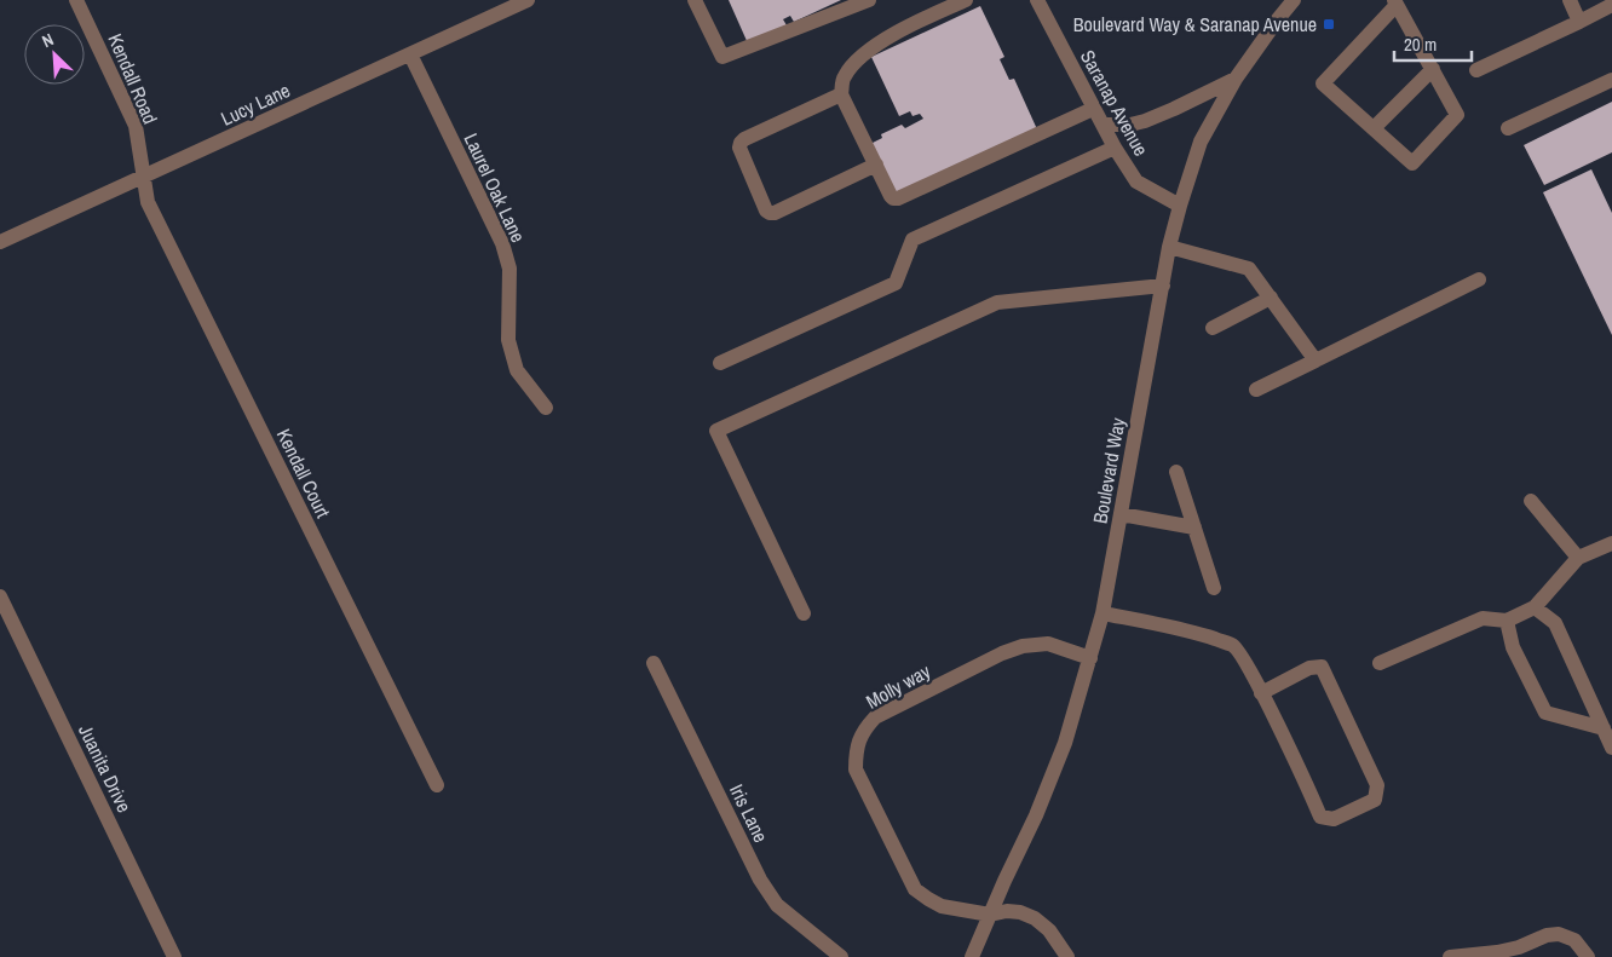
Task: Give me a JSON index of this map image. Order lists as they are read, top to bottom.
{
  "streets": {
    "street": [
      "Kendall Road",
      "Saranap Avenue",
      "Lucy Lane",
      "Laurel Oak Lane",
      "Boulevard Way",
      "Kendall Court",
      "Molly way",
      "Juanita Drive",
      "Iris Lane"
    ]
  },
  "crossings": [
    ["Kendall Road", "Lucy Lane"],
    ["Kendall Road", "Kendall Court"],
    ["Saranap Avenue", "Boulevard Way"],
    ["Lucy Lane", "Laurel Oak Lane"],
    ["Lucy Lane", "Kendall Court"],
    ["Boulevard Way", "Molly way"]
  ],
  "places": {
    "transit": ["Boulevard Way & Saranap Avenue"]
  },
  "scale_bar": "20 m",
  "north": "top left"
}
